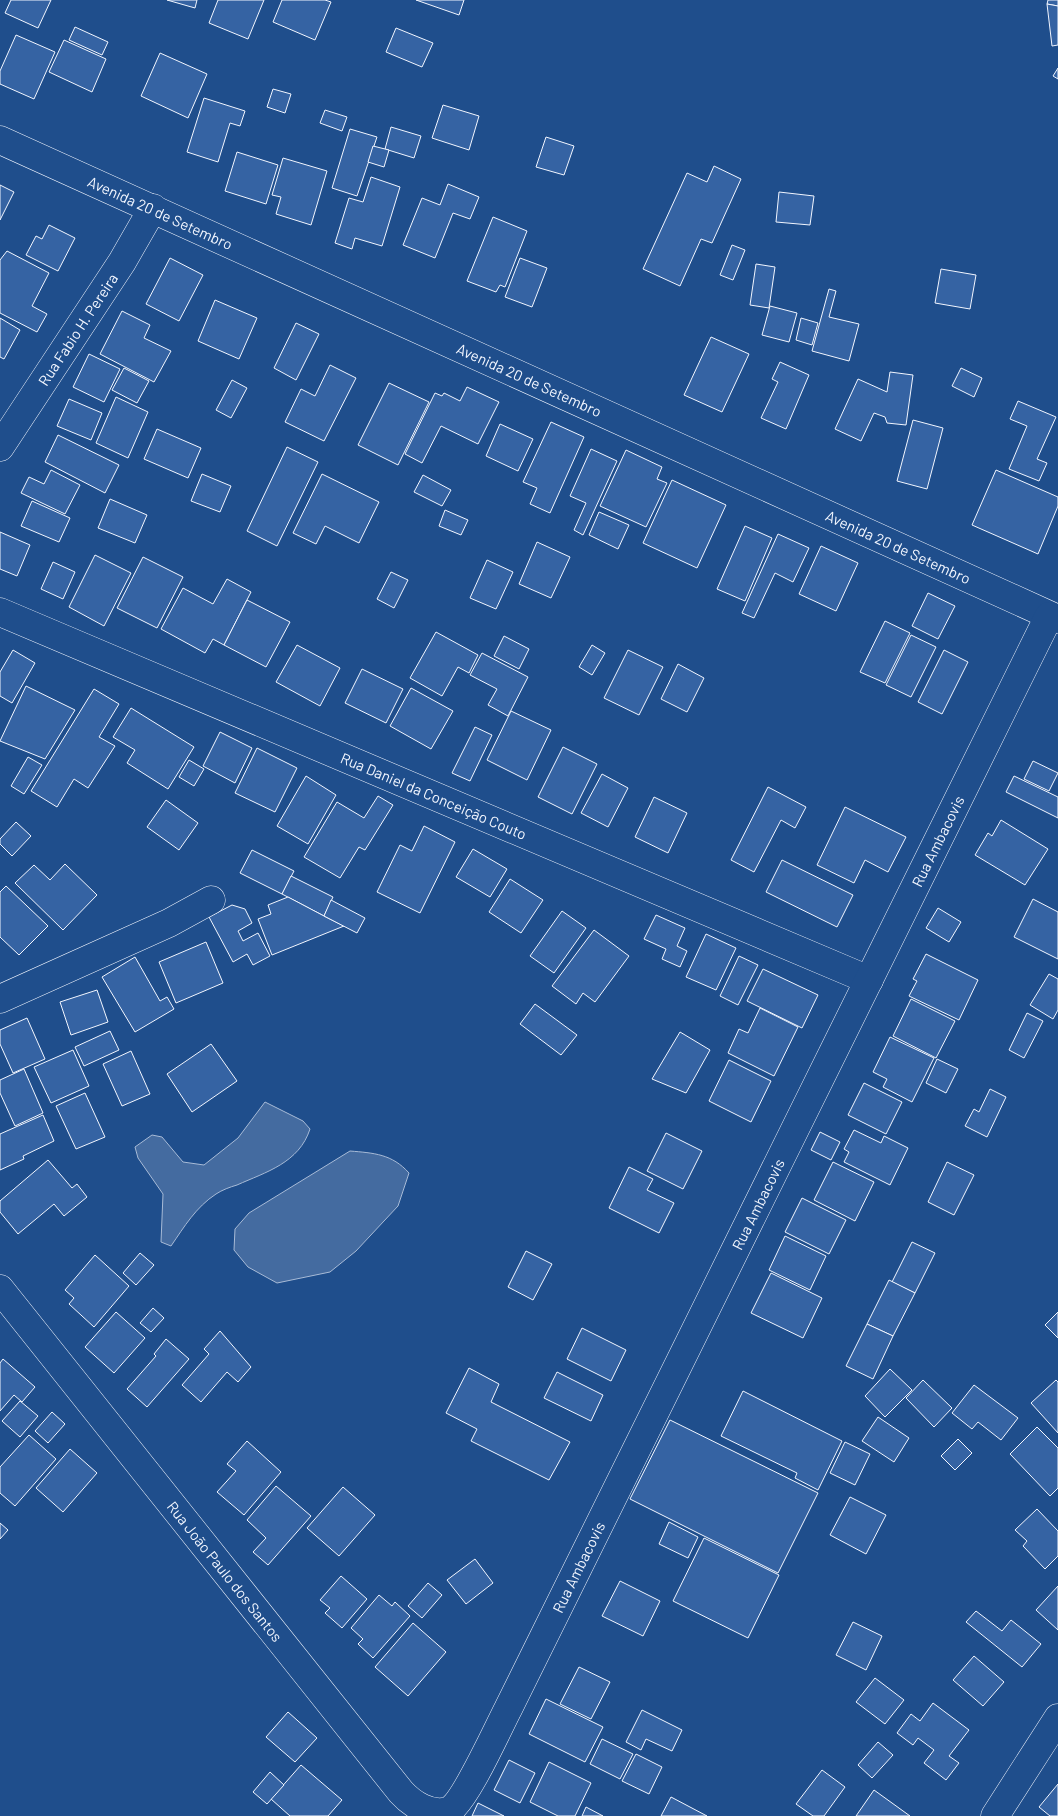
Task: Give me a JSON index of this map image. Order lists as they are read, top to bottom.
{
  "streets": {
    "street": [
      "Avenida 20 de Setembro",
      "Rua Fabio H. Pereira",
      "Rua Daniel da Conceição Couto",
      "Rua Ambacovis",
      "Rua João Paulo dos Santos"
    ]
  },
  "crossings": [
    ["Avenida 20 de Setembro", "Rua Fabio H. Pereira"],
    ["Avenida 20 de Setembro", "Rua Ambacovis"],
    ["Rua Daniel da Conceição Couto", "Rua Ambacovis"],
    ["Rua Ambacovis", "Rua João Paulo dos Santos"]
  ]
}
